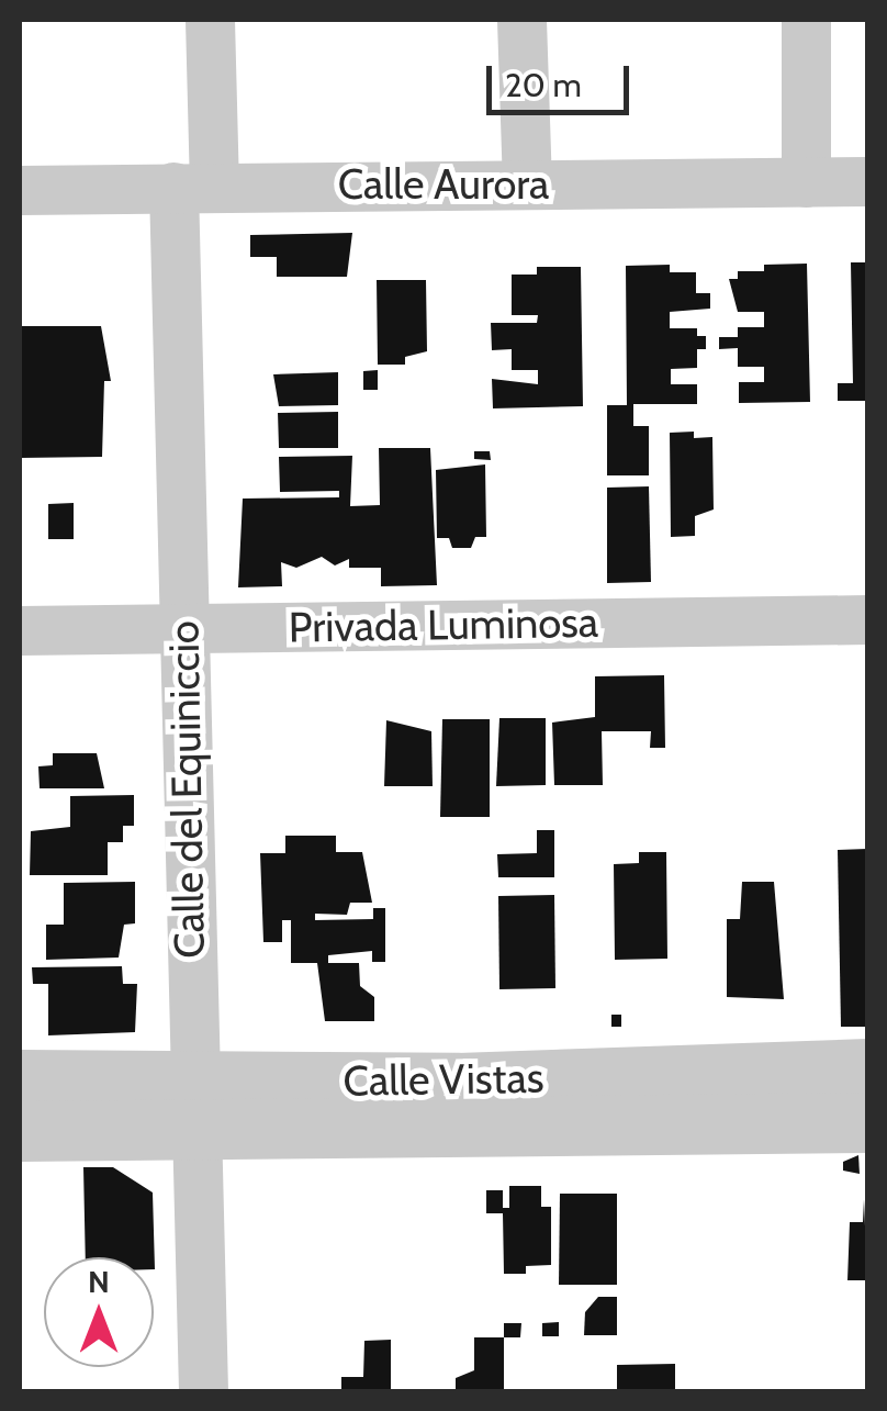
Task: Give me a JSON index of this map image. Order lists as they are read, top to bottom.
{
  "streets": {
    "street": [
      "Calle Aurora",
      "Privada Luminosa",
      "Calle del Equiniccio",
      "Calle Vistas"
    ]
  },
  "crossings": [
    ["Calle Aurora", "Calle del Equiniccio"],
    ["Privada Luminosa", "Calle del Equiniccio"],
    ["Calle del Equiniccio", "Calle Vistas"]
  ],
  "scale_bar": "20 m",
  "north": "top"
}
